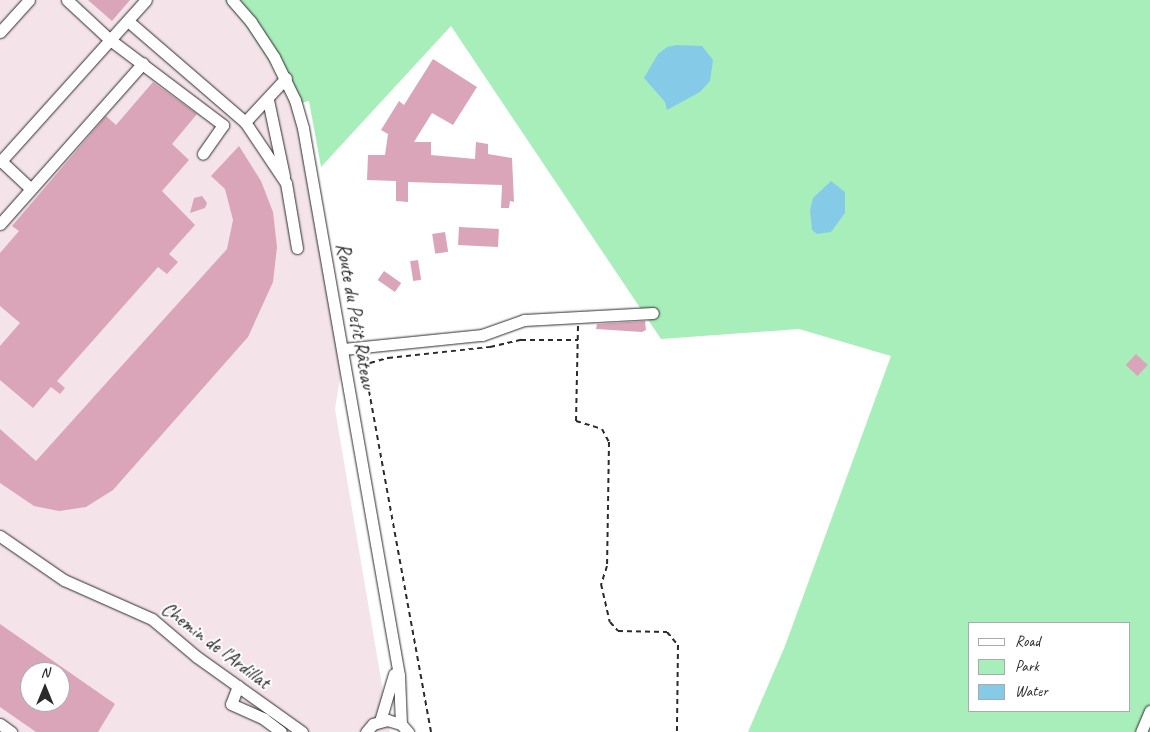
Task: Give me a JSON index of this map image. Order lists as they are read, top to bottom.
{
  "streets": {
    "street": ["Route du Petit Râteau", "Chemin de l'Ardillat"]
  },
  "legend": ["Road", "Park", "Water"],
  "north": "top"
}
